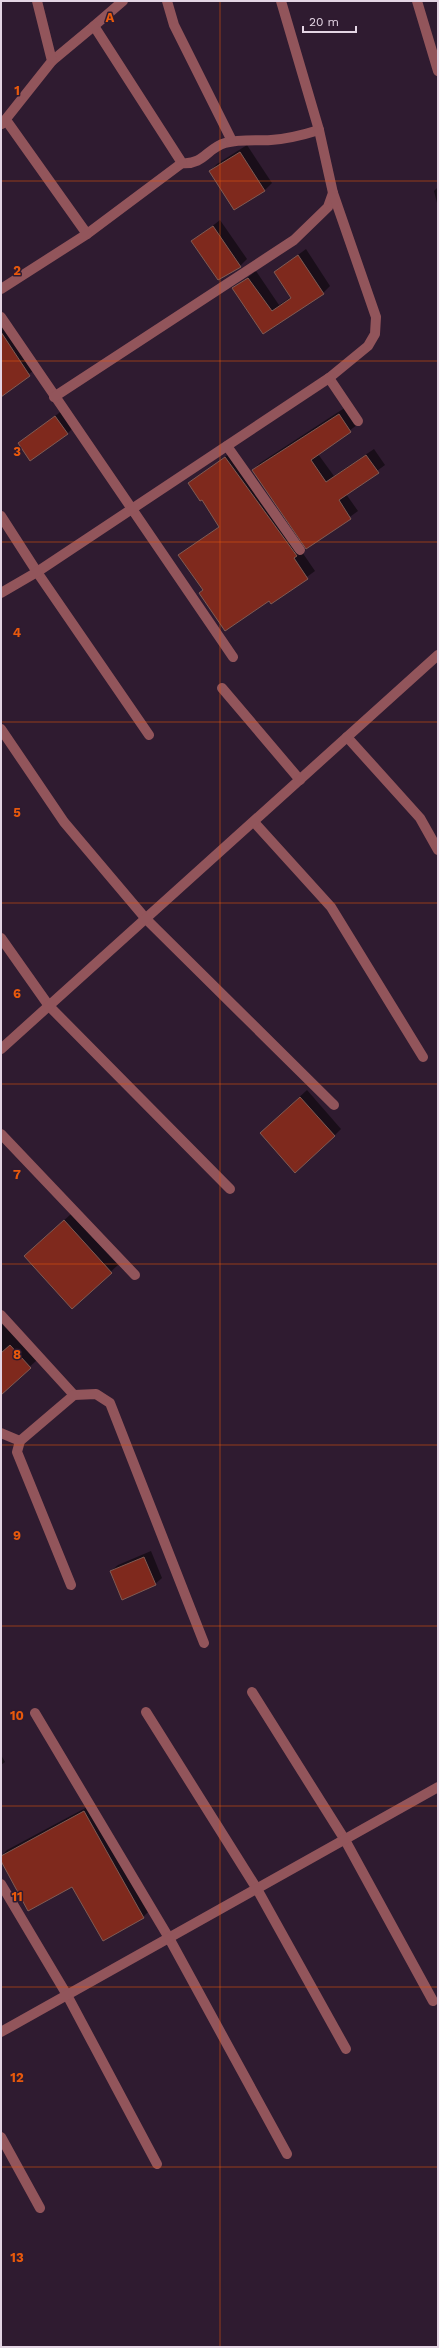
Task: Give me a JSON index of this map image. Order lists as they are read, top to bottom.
{
  "scale_bar": "20 m",
  "grid": {
    "columns": ["A"],
    "rows": [
      "1",
      "2",
      "3",
      "4",
      "5",
      "6",
      "7",
      "8",
      "9",
      "10",
      "11",
      "12",
      "13"
    ]
  }
}
